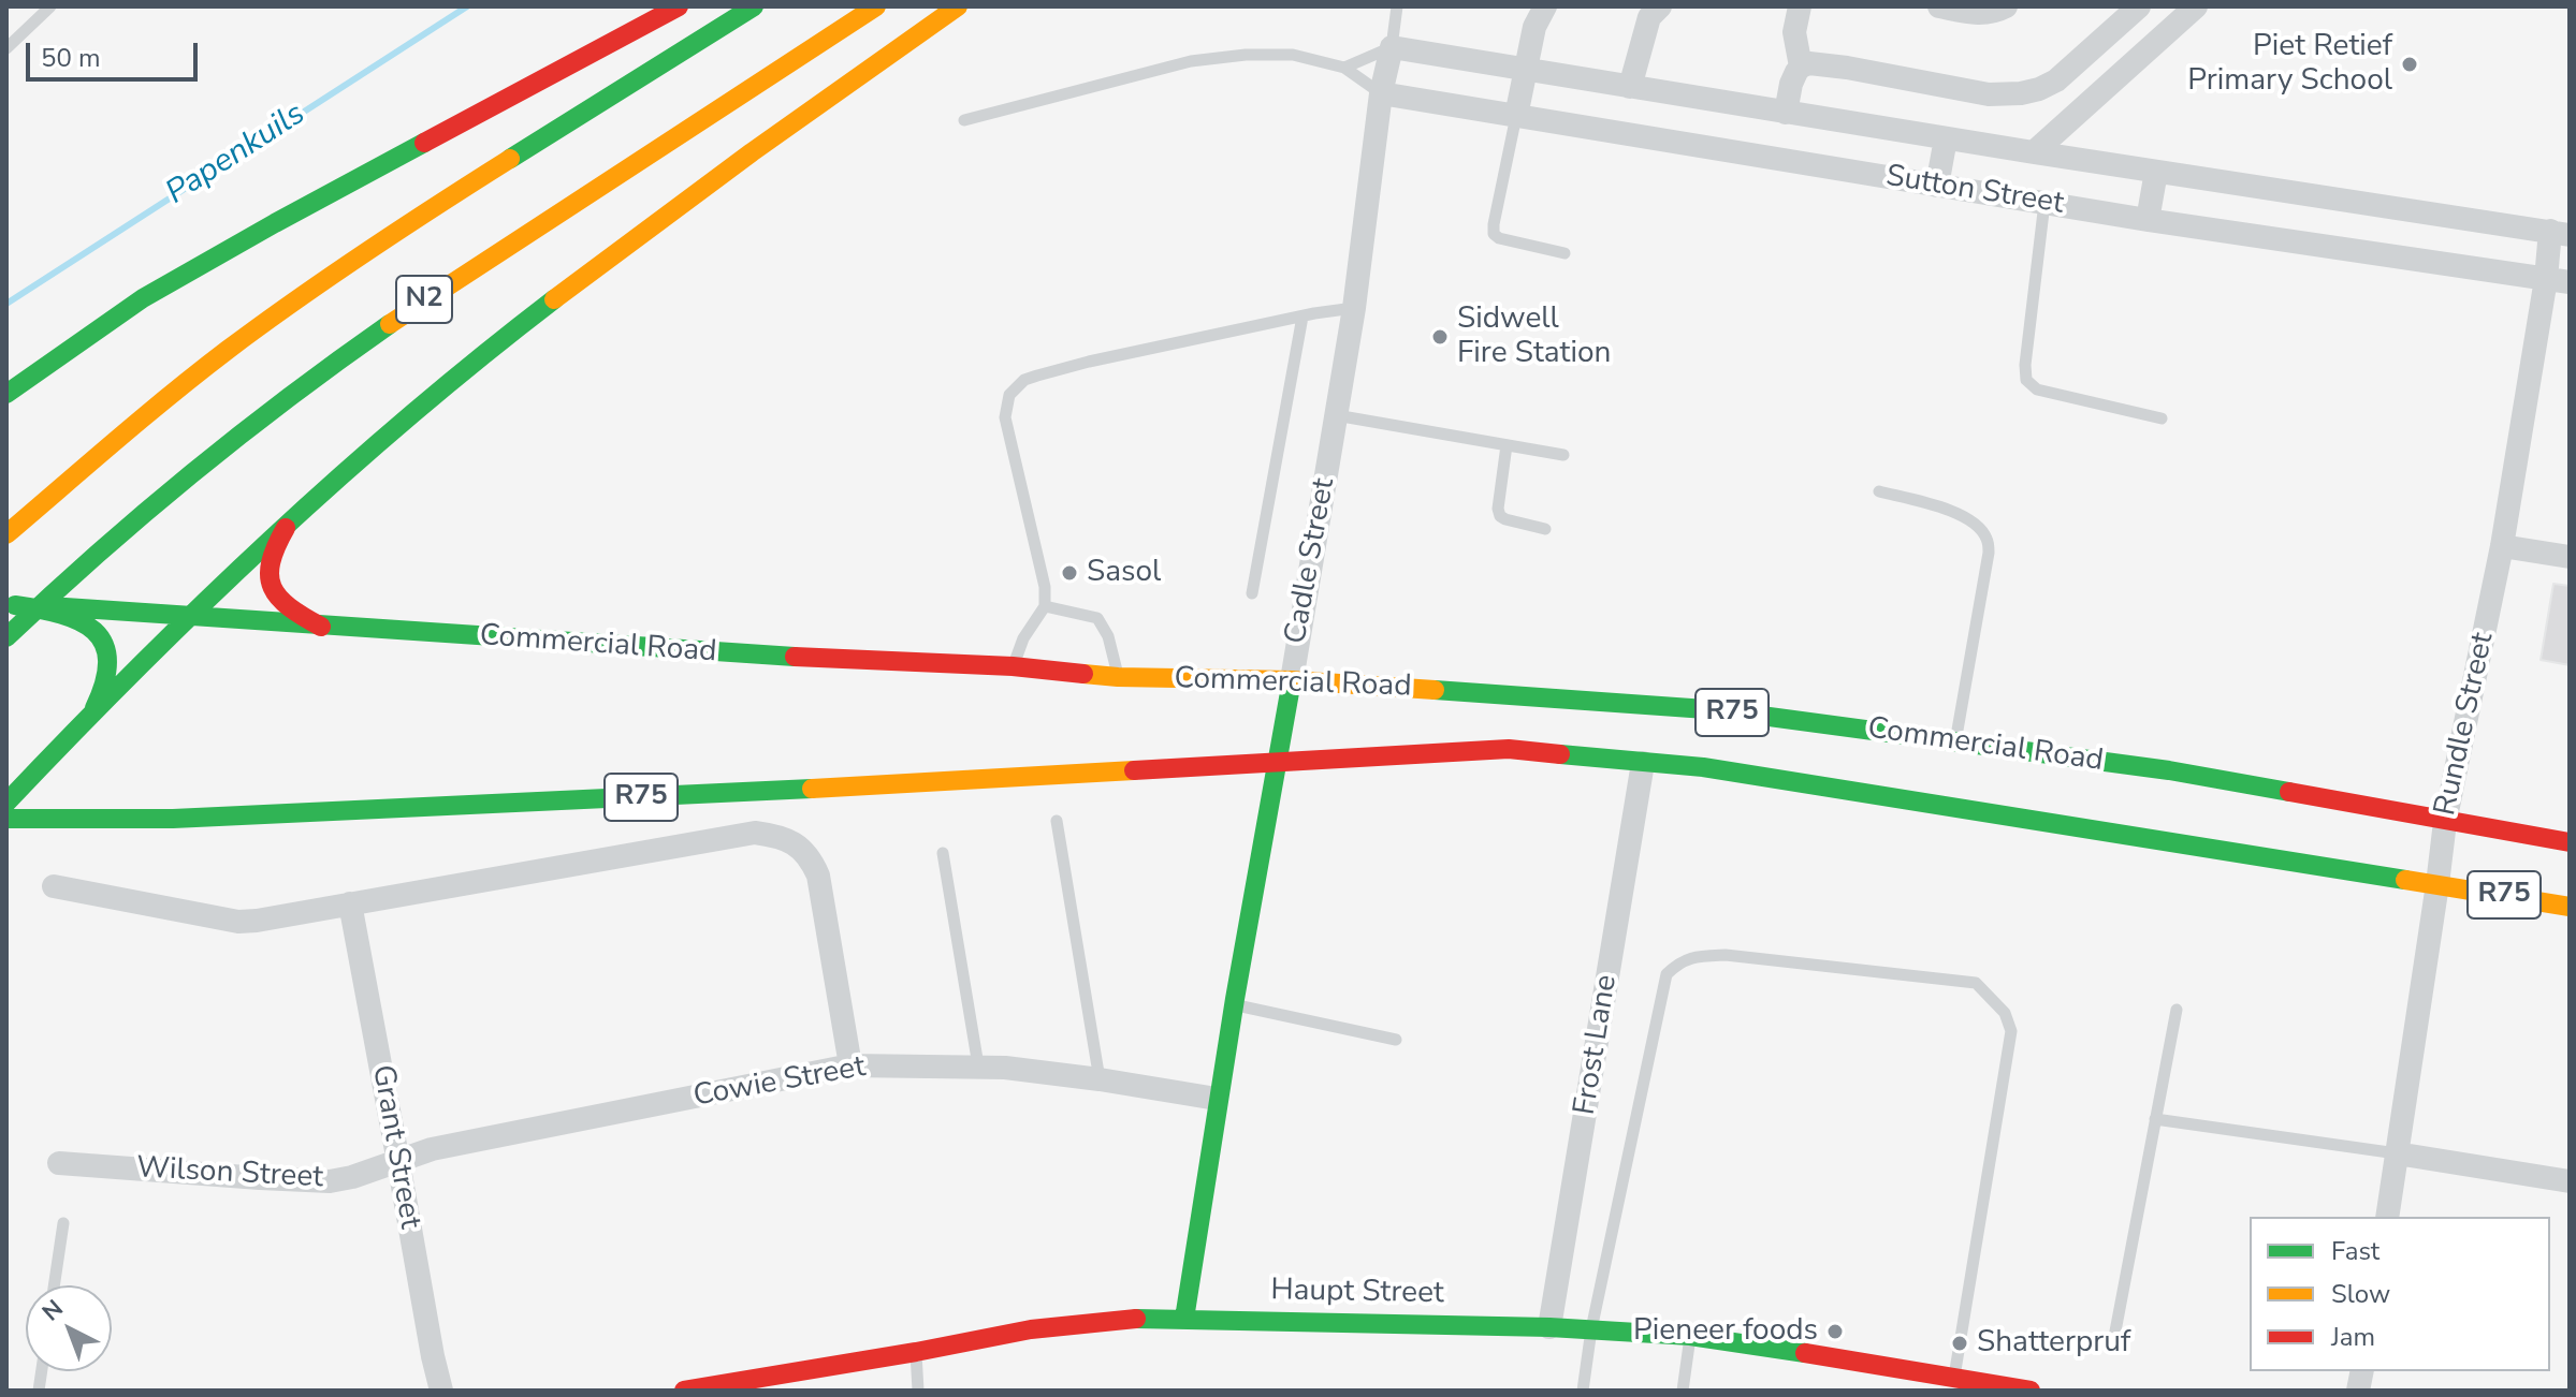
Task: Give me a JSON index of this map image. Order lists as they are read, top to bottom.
{
  "streets": {
    "main road": [
      "N2",
      "Cadle Street",
      "Commercial Road",
      "R75",
      "Haupt Street"
    ],
    "street": [
      "Sutton Street",
      "Rundle Street",
      "Frost Lane",
      "Cowie Street",
      "Grant Street",
      "Wilson Street"
    ]
  },
  "crossings": [
    ["Sutton Street", "Cadle Street"],
    ["Sutton Street", "Rundle Street"],
    ["Cadle Street", "Commercial Road"],
    ["Cadle Street", "R75"],
    ["Cadle Street", "Cowie Street"],
    ["Cadle Street", "Haupt Street"],
    ["Commercial Road", "Rundle Street"],
    ["R75", "Rundle Street"],
    ["R75", "Frost Lane"],
    ["Frost Lane", "Haupt Street"],
    ["Cowie Street", "Grant Street"],
    ["Cowie Street", "Wilson Street"],
    ["Grant Street", "Wilson Street"]
  ],
  "water": ["Papenkuils"],
  "places": [
    "Piet Retief Primary School",
    "Sidwell Fire Station",
    "Sasol",
    "Pieneer foods",
    "Shatterpruf"
  ],
  "legend": ["Fast", "Slow", "Jam"],
  "scale_bar": "50 m",
  "north": "top left"
}
